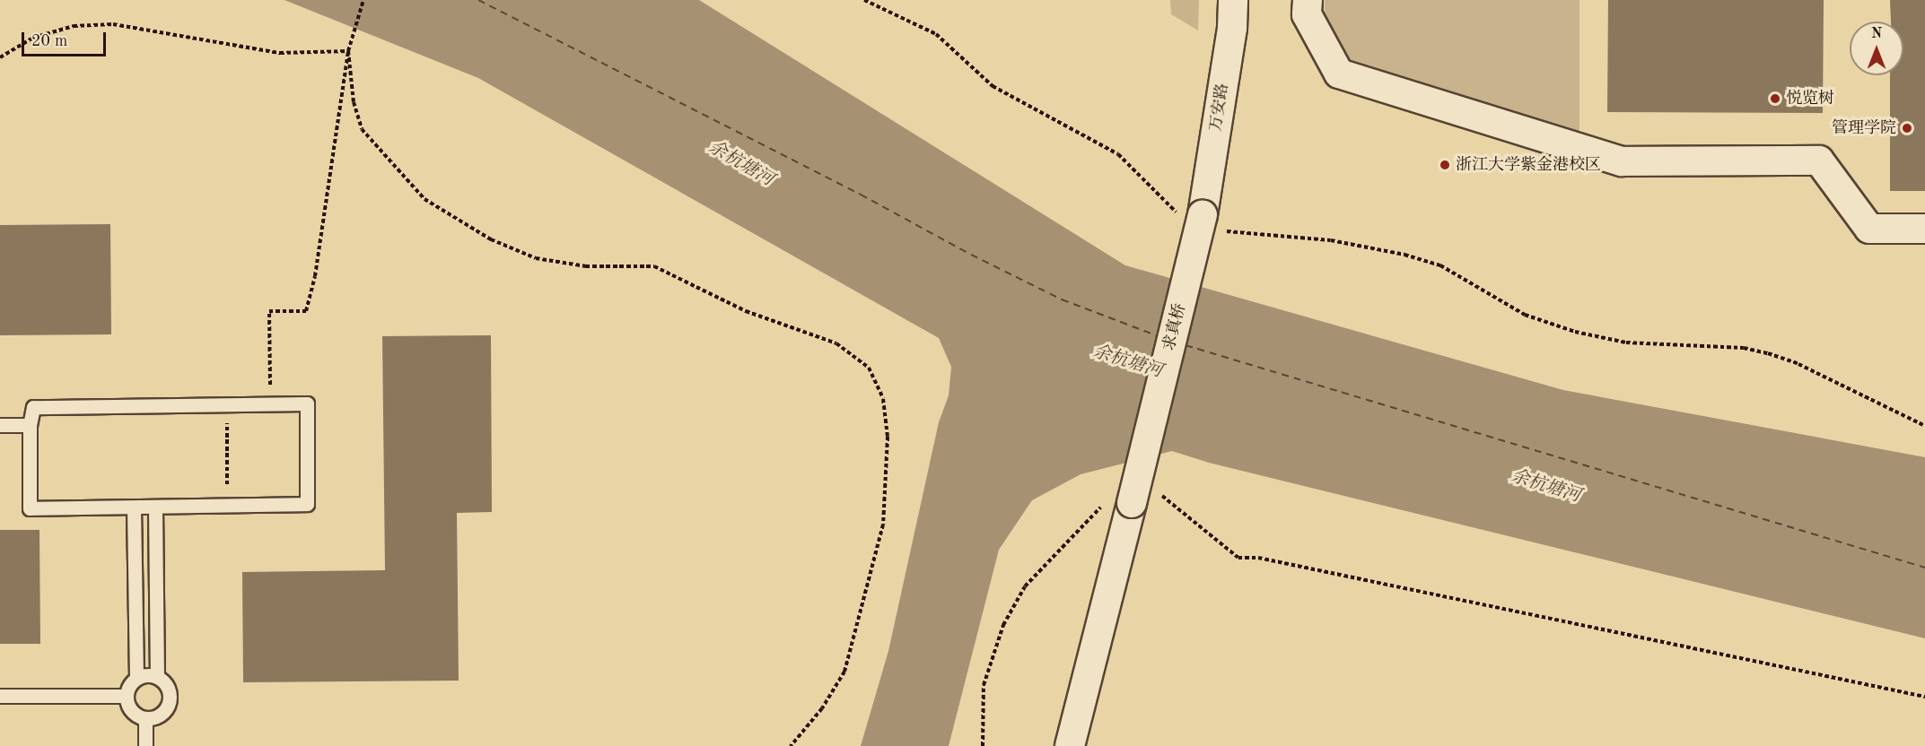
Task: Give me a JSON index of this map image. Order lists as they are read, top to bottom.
{
  "streets": {
    "street": ["万安路", "求真桥"]
  },
  "crossings": [
    ["万安路", "求真桥"]
  ],
  "water": ["余杭塘河"],
  "places": ["悦览树", "管理学院", "浙江大学紫金港校区"],
  "scale_bar": "20 m",
  "north": "top"
}
